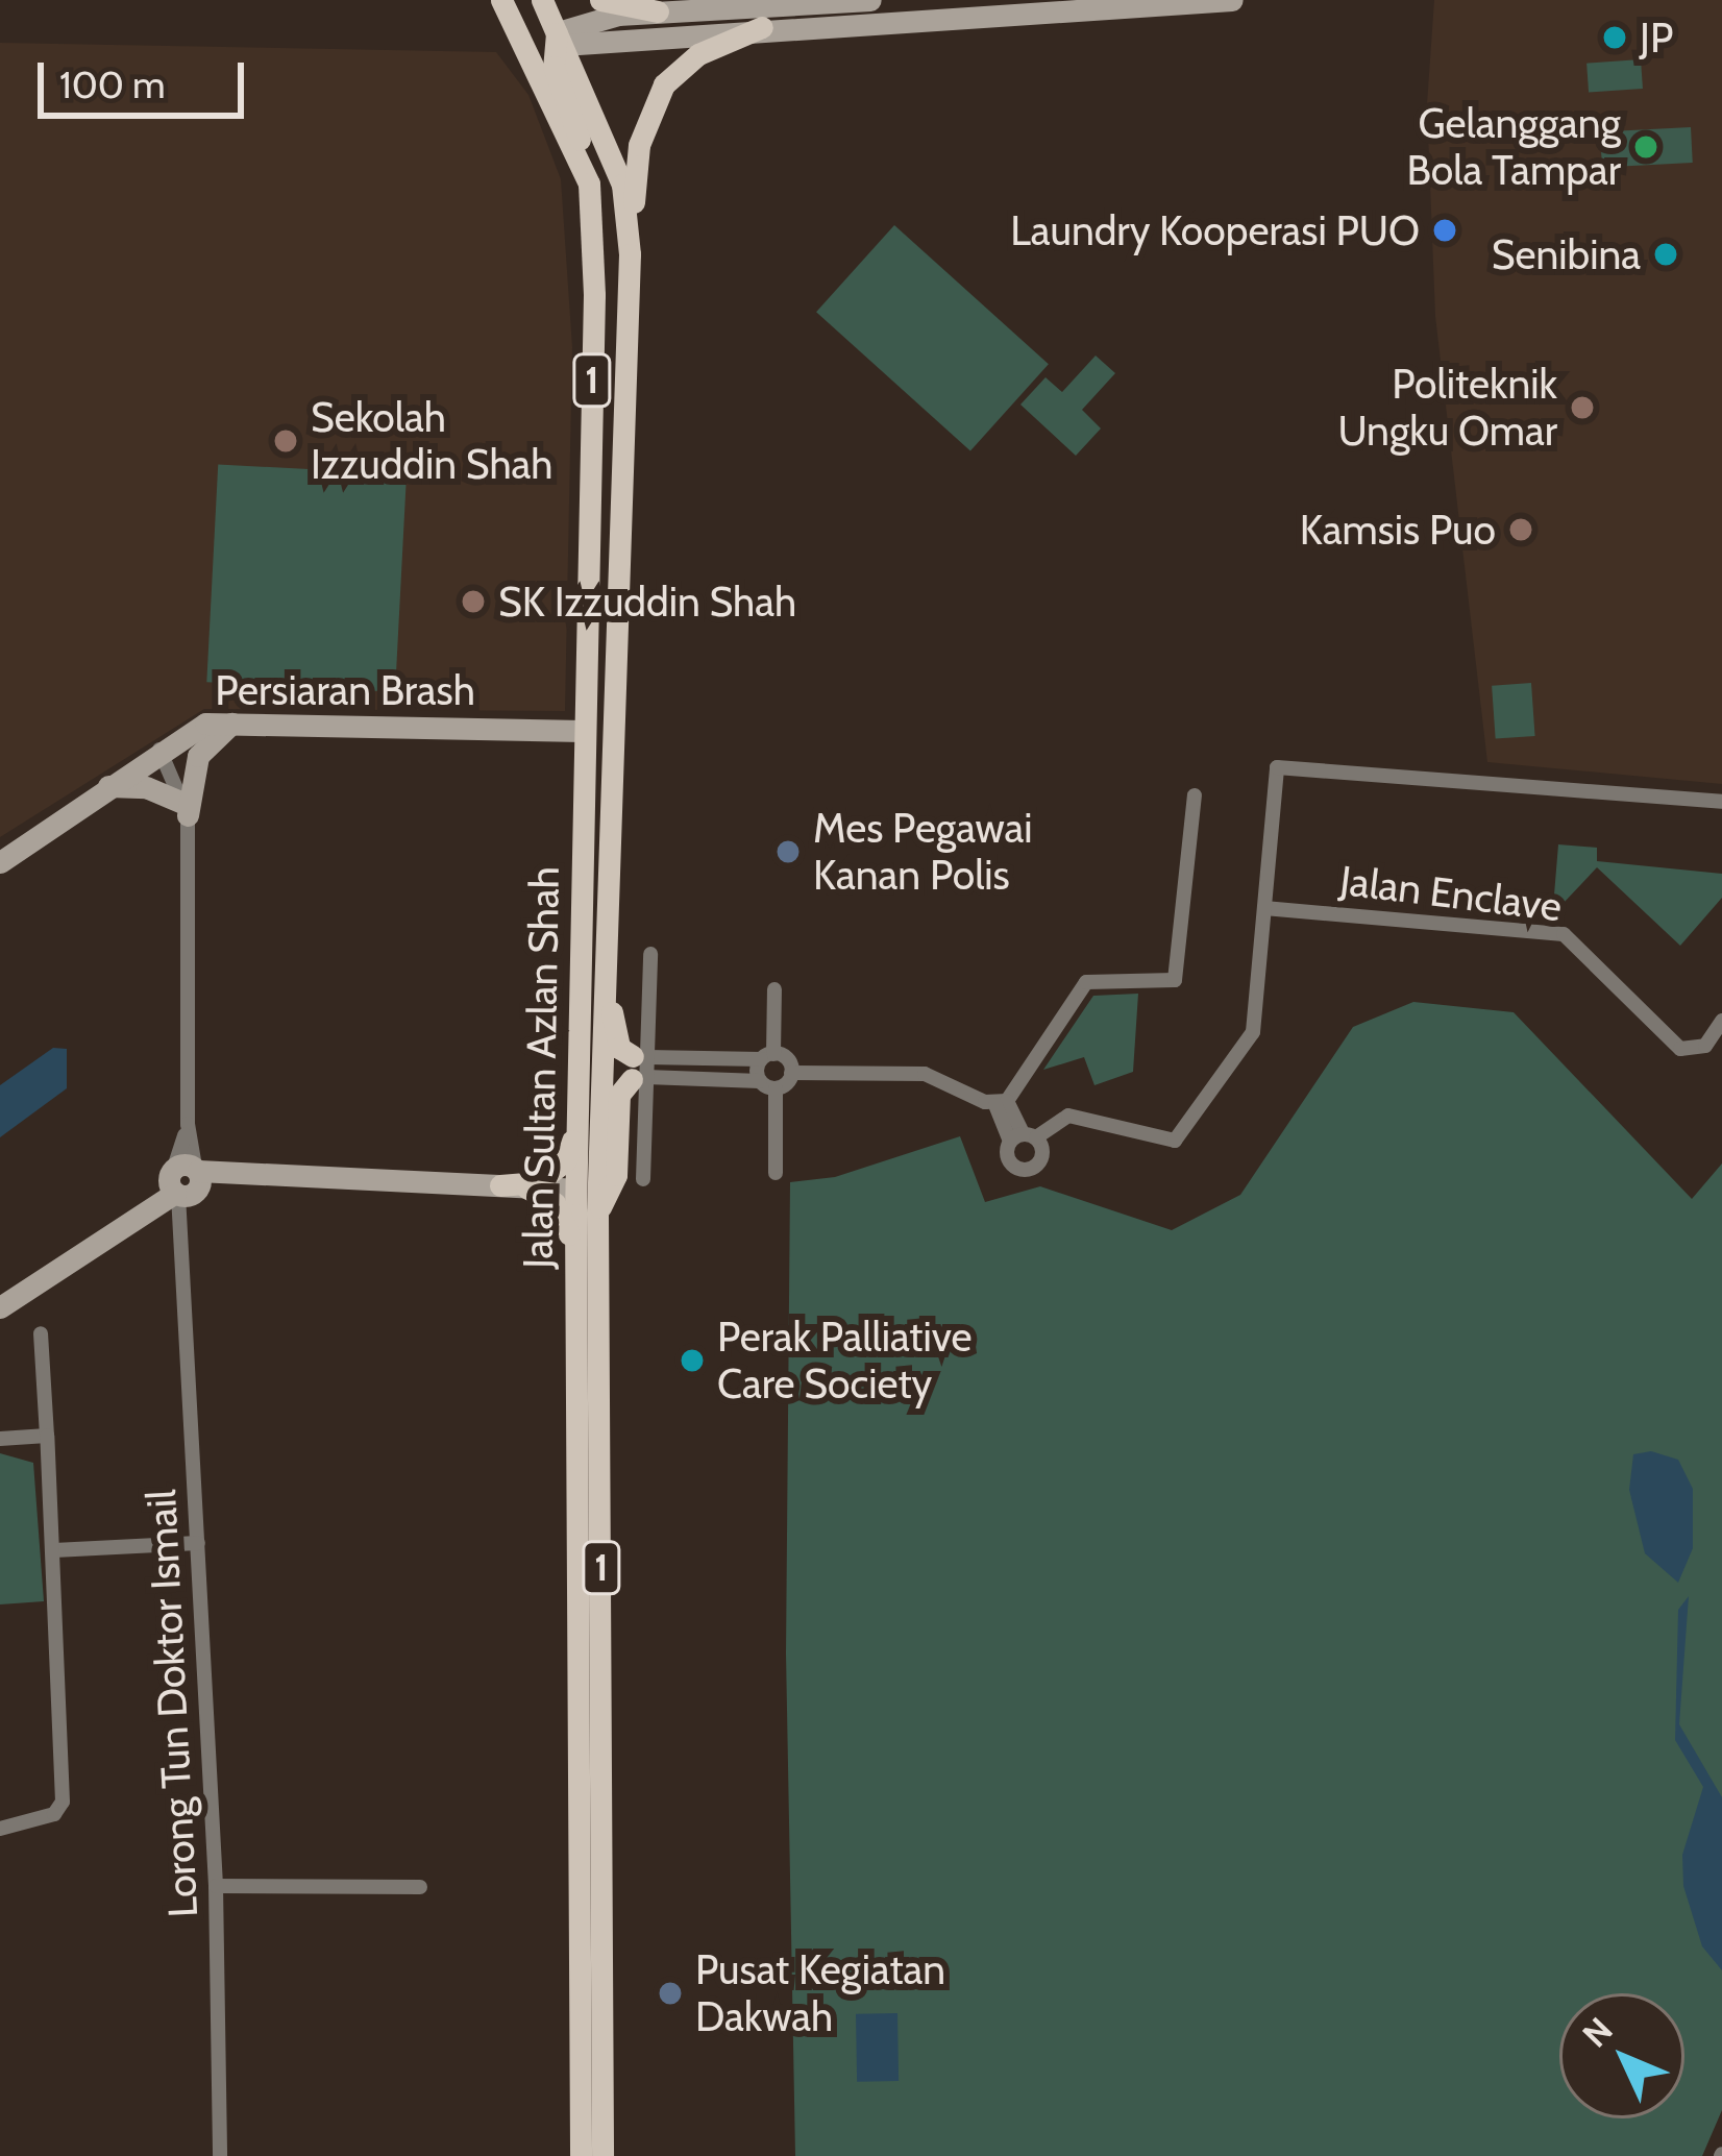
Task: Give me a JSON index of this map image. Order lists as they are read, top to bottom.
{
  "streets": {
    "main road": ["1", "Jalan Sultan Azlan Shah"],
    "street": ["Persiaran Brash", "Jalan Enclave", "Lorong Tun Doktor Ismail"]
  },
  "crossings": [
    ["Persiaran Brash", "Jalan Sultan Azlan Shah"]
  ],
  "places": [
    "JP",
    "Gelanggang Bola Tampar",
    "Laundry Kooperasi PUO",
    "Senibina",
    "Politeknik Ungku Omar",
    "Sekolah Izzuddin Shah",
    "Kamsis Puo",
    "SK Izzuddin Shah",
    "Mes Pegawai Kanan Polis",
    "Perak Palliative Care Society",
    "Pusat Kegiatan Dakwah"
  ],
  "scale_bar": "100 m",
  "north": "top left"
}
